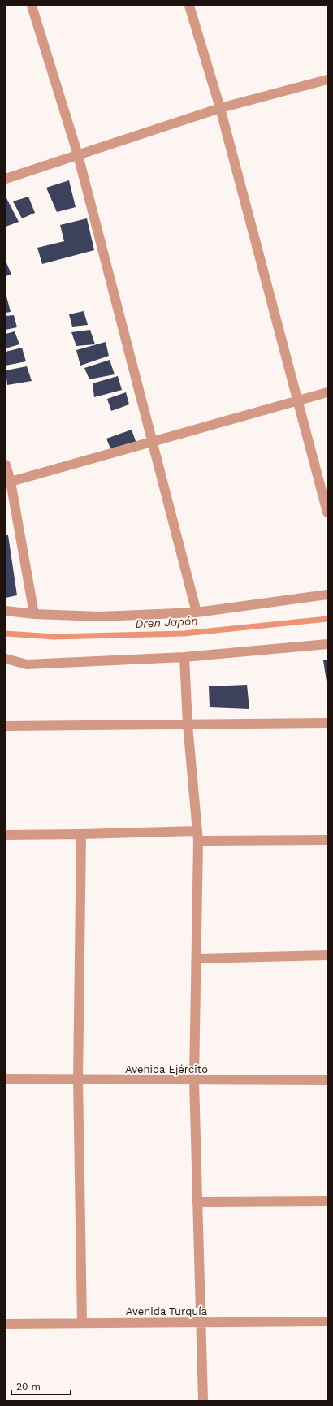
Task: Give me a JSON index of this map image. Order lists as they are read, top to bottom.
{
  "streets": {
    "street": ["Avenida Ejército", "Avenida Turquía"]
  },
  "water": ["Dren Japón"],
  "scale_bar": "20 m"
}
